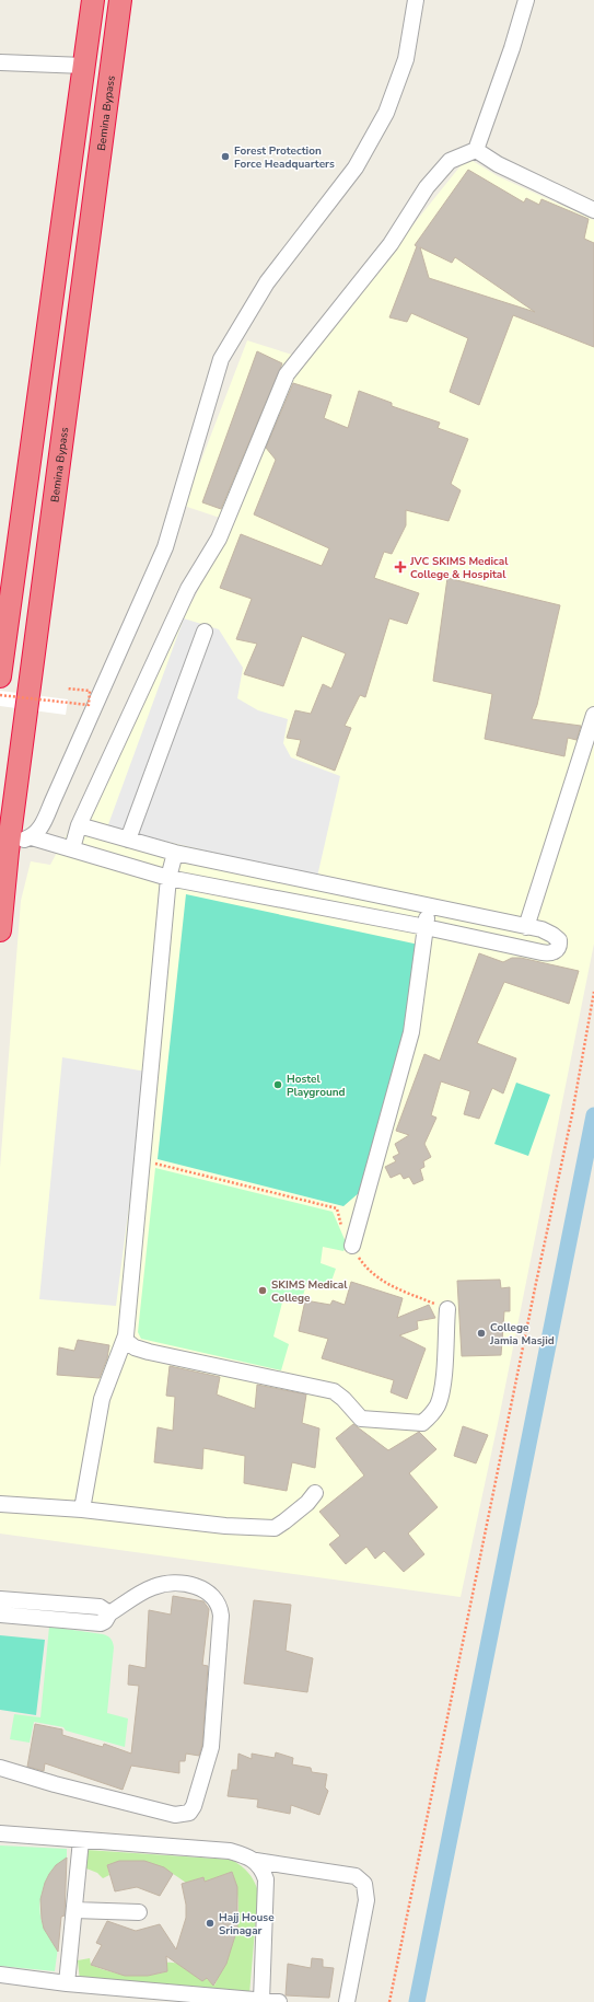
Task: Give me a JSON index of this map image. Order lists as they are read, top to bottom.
{
  "streets": {
    "highway": ["Bemina Bypass"]
  },
  "places": {
    "other": [
      "Forest Protection Force Headquarters",
      "Hostel Playground",
      "SKIMS Medical College",
      "College Jamia Masjid",
      "Hajj House Srinagar"
    ],
    "health": ["JVC SKIMS Medical College & Hospital"]
  }
}
